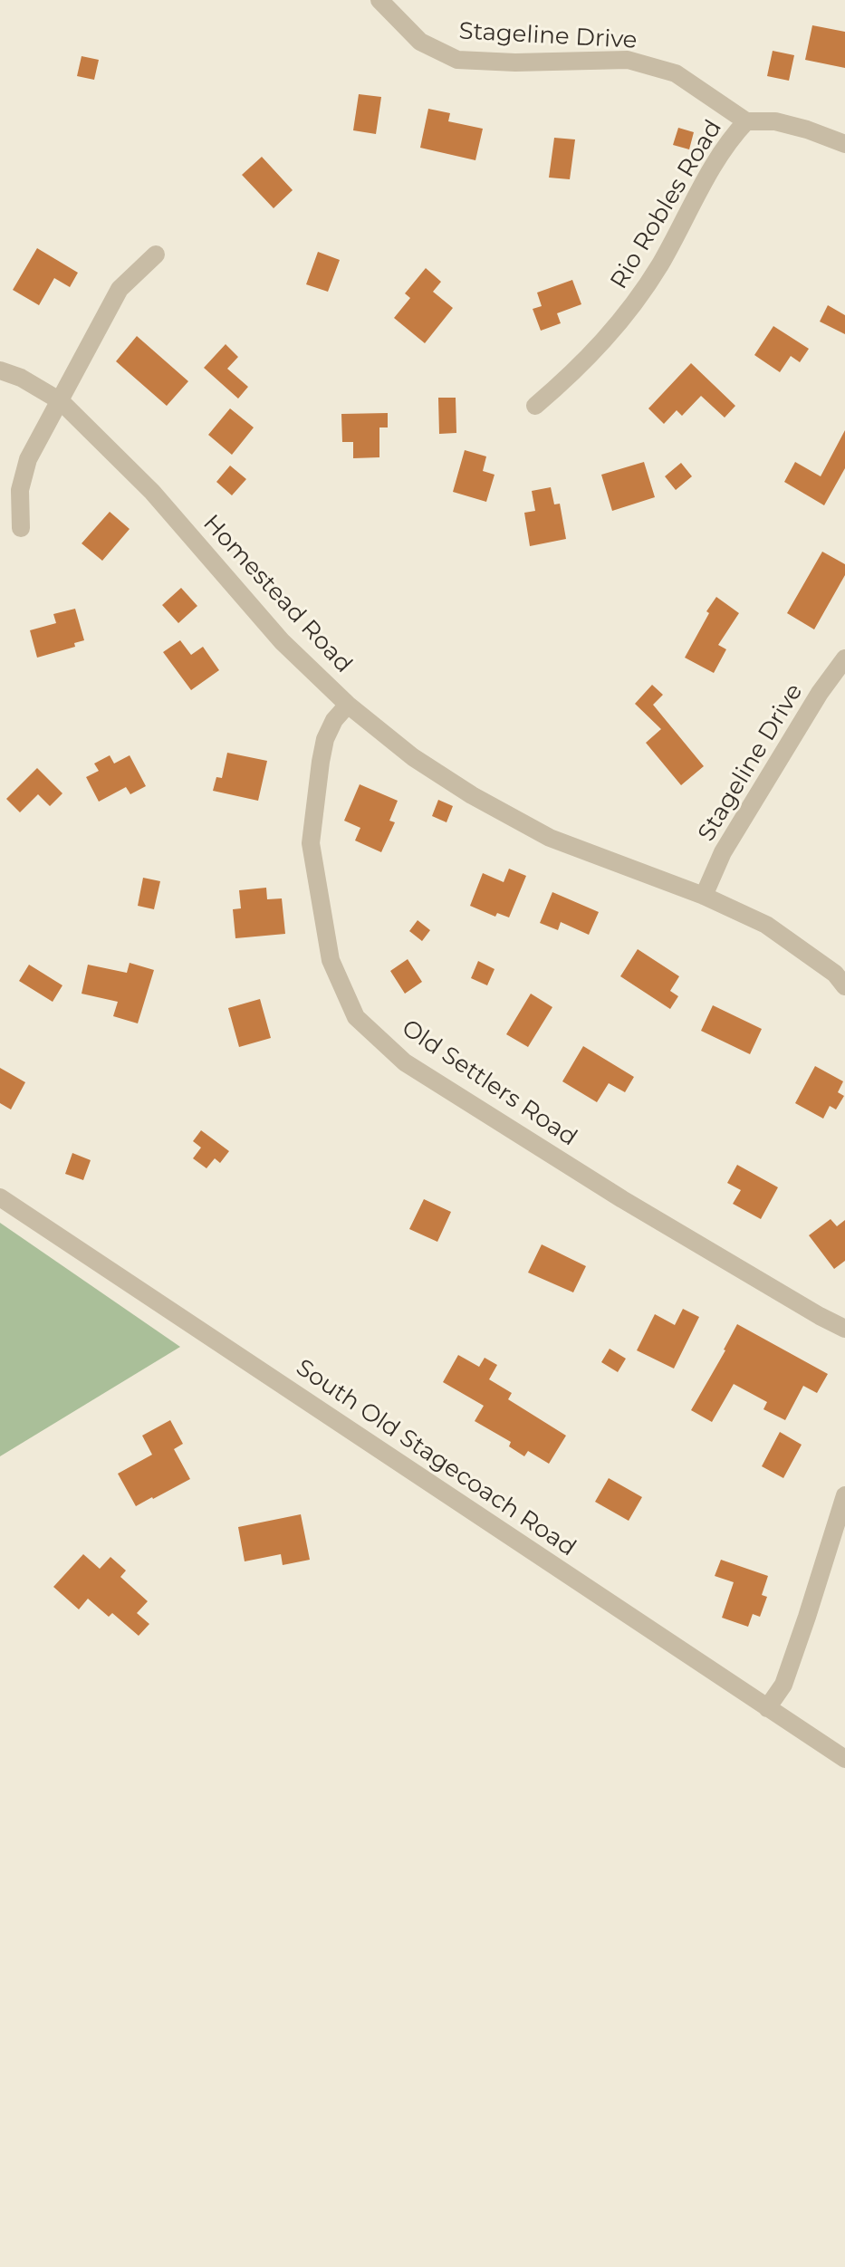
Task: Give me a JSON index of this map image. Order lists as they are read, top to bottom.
{
  "streets": {
    "street": [
      "Stageline Drive",
      "Rio Robles Road",
      "Homestead Road",
      "Old Settlers Road",
      "South Old Stagecoach Road"
    ]
  },
  "crossings": [
    ["Stageline Drive", "Rio Robles Road"],
    ["Stageline Drive", "Homestead Road"],
    ["Homestead Road", "Old Settlers Road"]
  ]
}
